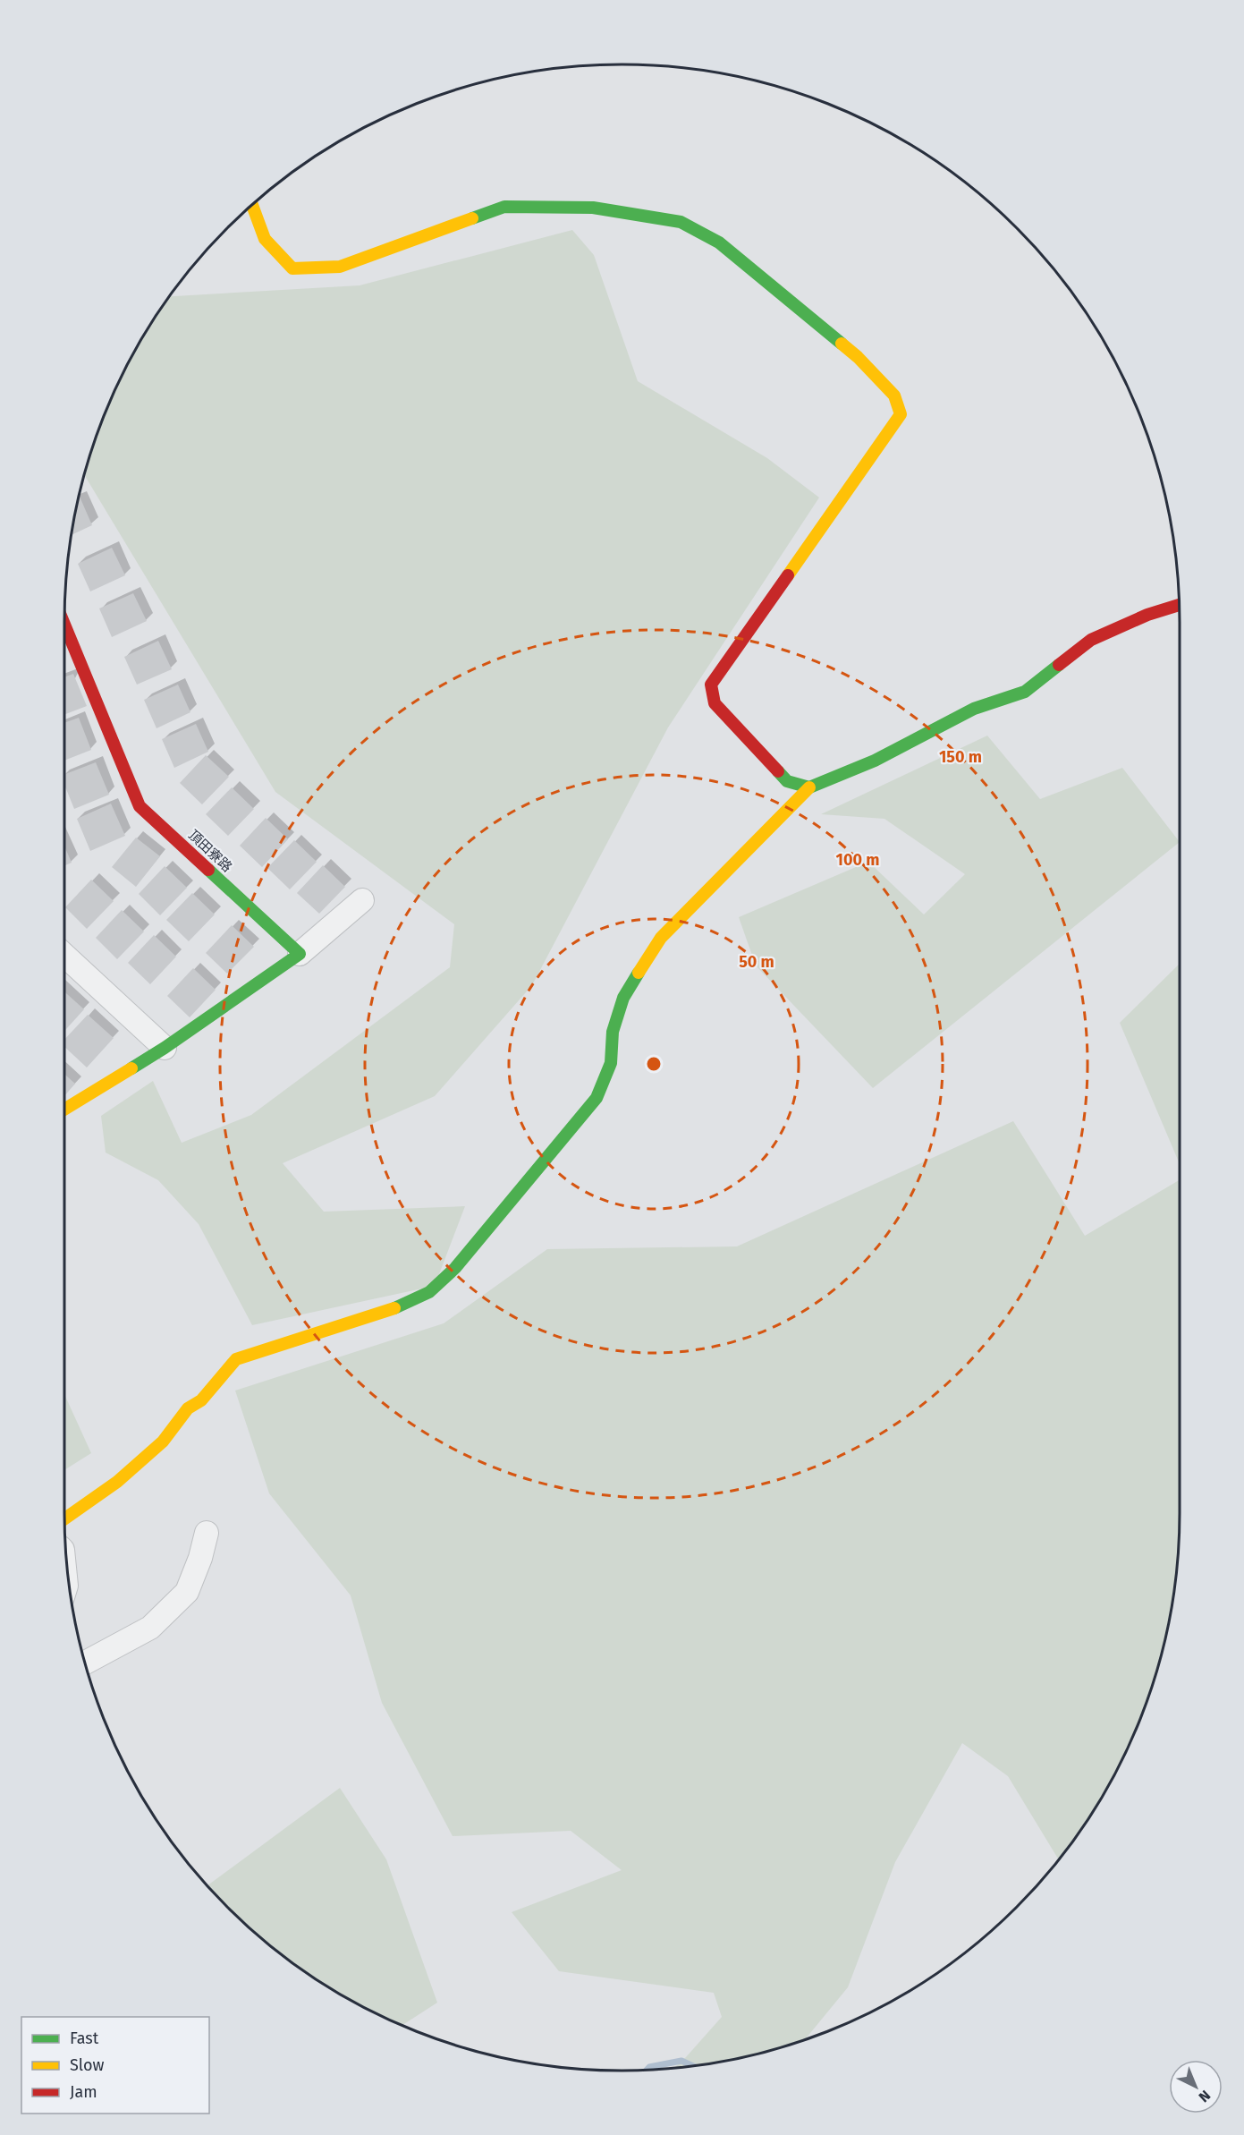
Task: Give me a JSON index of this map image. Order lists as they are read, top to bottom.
{
  "streets": {
    "street": ["頂田寮路"]
  },
  "legend": ["Fast", "Slow", "Jam"],
  "north": "bottom right",
  "rings": ["150 m", "100 m", "50 m"]
}
